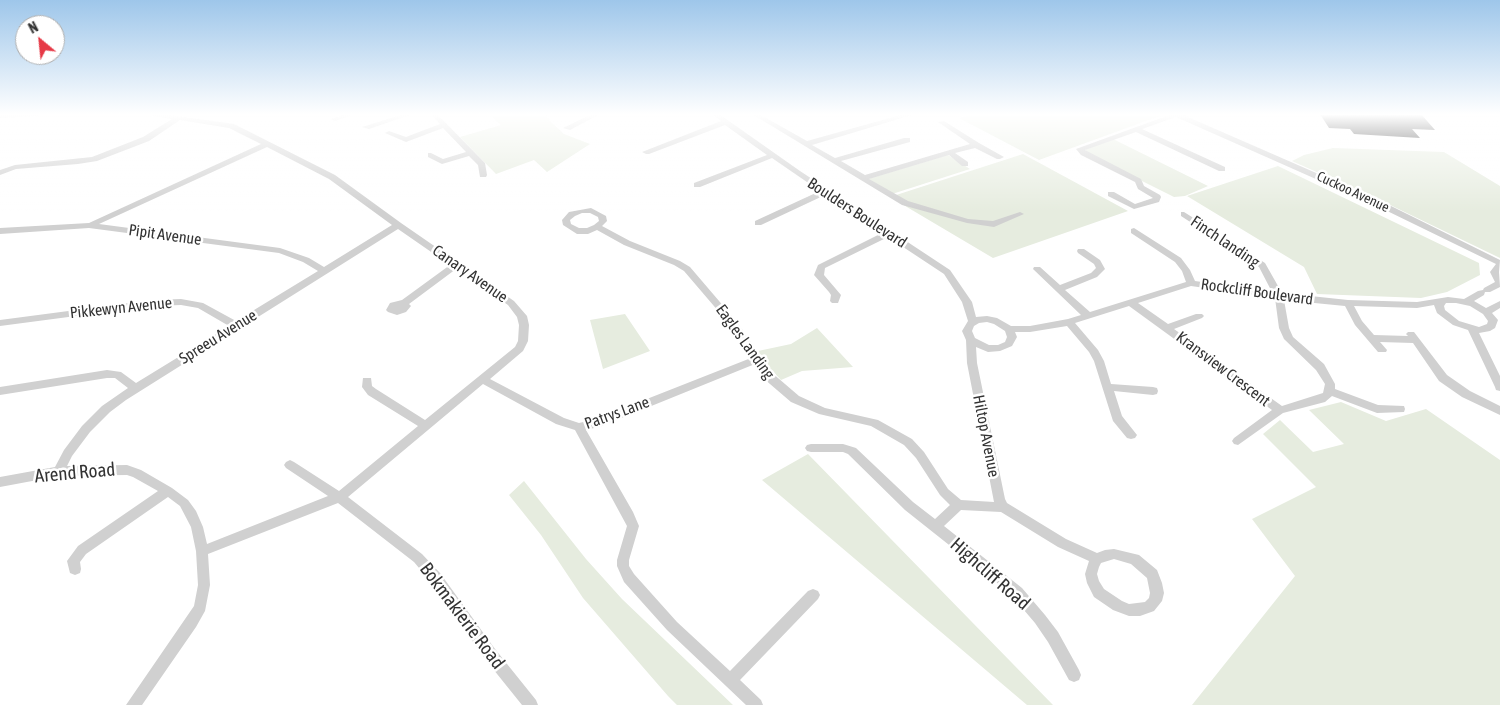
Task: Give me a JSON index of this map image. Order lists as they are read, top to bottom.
{
  "streets": {
    "street": [
      "Cuckoo Avenue",
      "Boulders Boulevard",
      "Pipit Avenue",
      "Finch landing",
      "Canary Avenue",
      "Rockcliff Boulevard",
      "Pikkewyn Avenue",
      "Spreeu Avenue",
      "Eagles Landing",
      "Kransview Crescent",
      "Patrys Lane",
      "Hiltop Avenue",
      "Arend Road",
      "Highcliff Road",
      "Bokmakierie Road"
    ]
  },
  "crossings": [
    ["Boulders Boulevard", "Rockcliff Boulevard"],
    ["Boulders Boulevard", "Hiltop Avenue"],
    ["Pipit Avenue", "Spreeu Avenue"],
    ["Finch landing", "Rockcliff Boulevard"],
    ["Canary Avenue", "Spreeu Avenue"],
    ["Canary Avenue", "Patrys Lane"],
    ["Canary Avenue", "Arend Road"],
    ["Canary Avenue", "Bokmakierie Road"],
    ["Rockcliff Boulevard", "Kransview Crescent"],
    ["Rockcliff Boulevard", "Hiltop Avenue"],
    ["Pikkewyn Avenue", "Spreeu Avenue"],
    ["Spreeu Avenue", "Arend Road"],
    ["Eagles Landing", "Patrys Lane"],
    ["Eagles Landing", "Highcliff Road"]
  ],
  "north": "top left"
}
